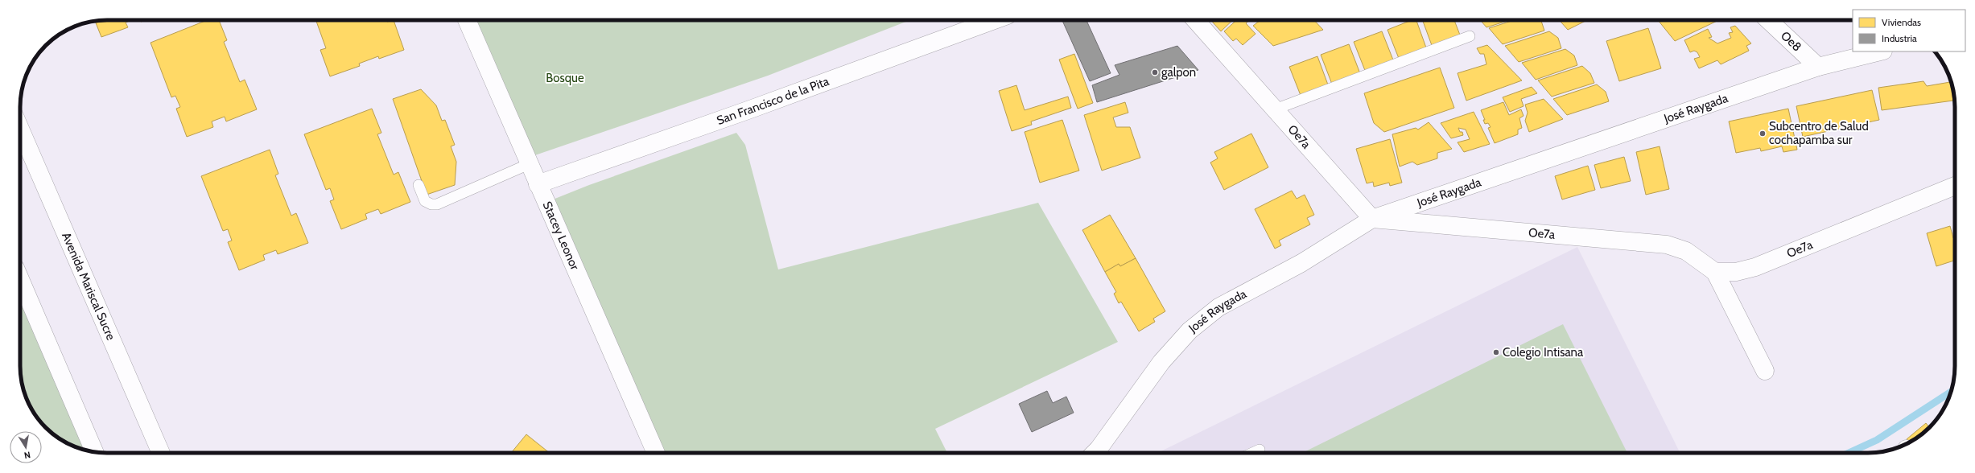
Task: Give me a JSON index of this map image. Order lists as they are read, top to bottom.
{
  "streets": {
    "street": [
      "Oe8",
      "San Francisco de la Pita",
      "José Raygada",
      "Oe7a",
      "Stacey Leonor",
      "Avenida Mariscal Sucre"
    ]
  },
  "crossings": [
    ["Oe8", "José Raygada"],
    ["San Francisco de la Pita", "Stacey Leonor"],
    ["José Raygada", "Oe7a"]
  ],
  "parks": ["Bosque"],
  "places": ["galpon", "Subcentro de Salud cochapamba sur", "Colegio Intisana"],
  "legend": ["Viviendas", "Industria"],
  "north": "bottom"
}
